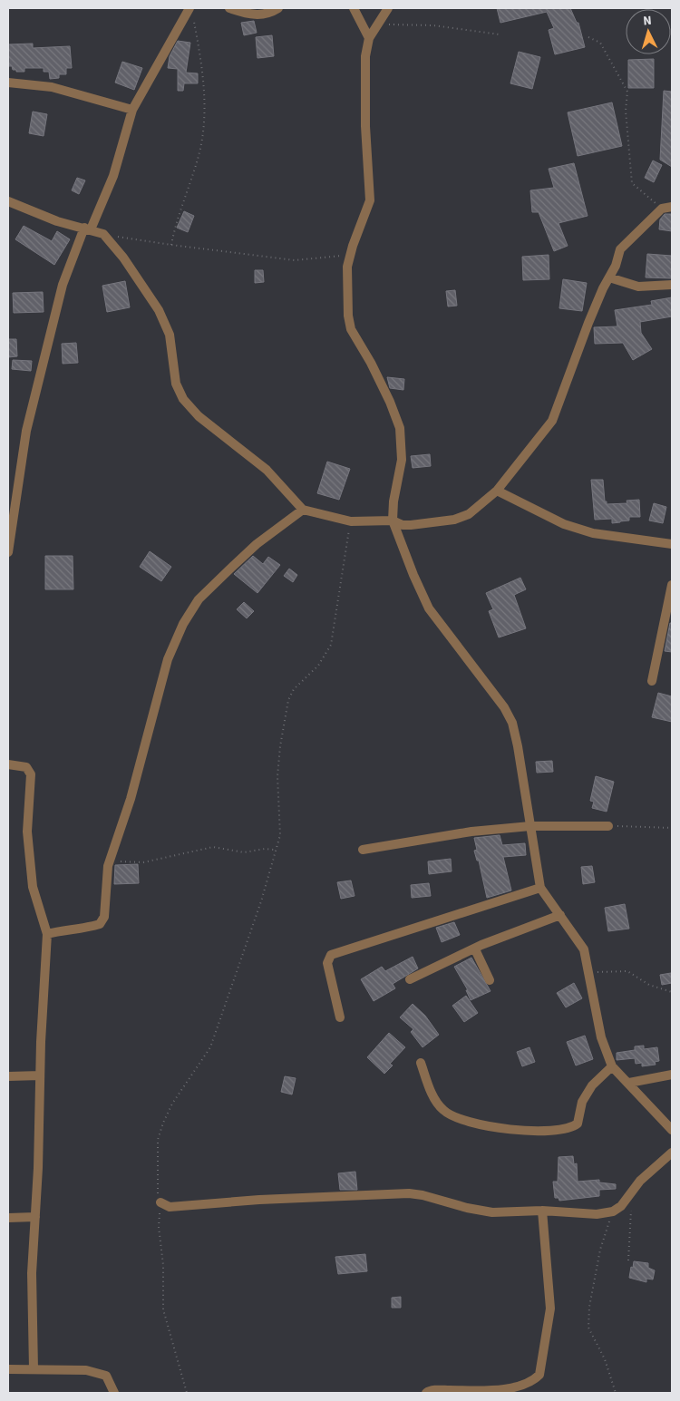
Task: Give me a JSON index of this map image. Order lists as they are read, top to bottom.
{
  "north": "top"
}
